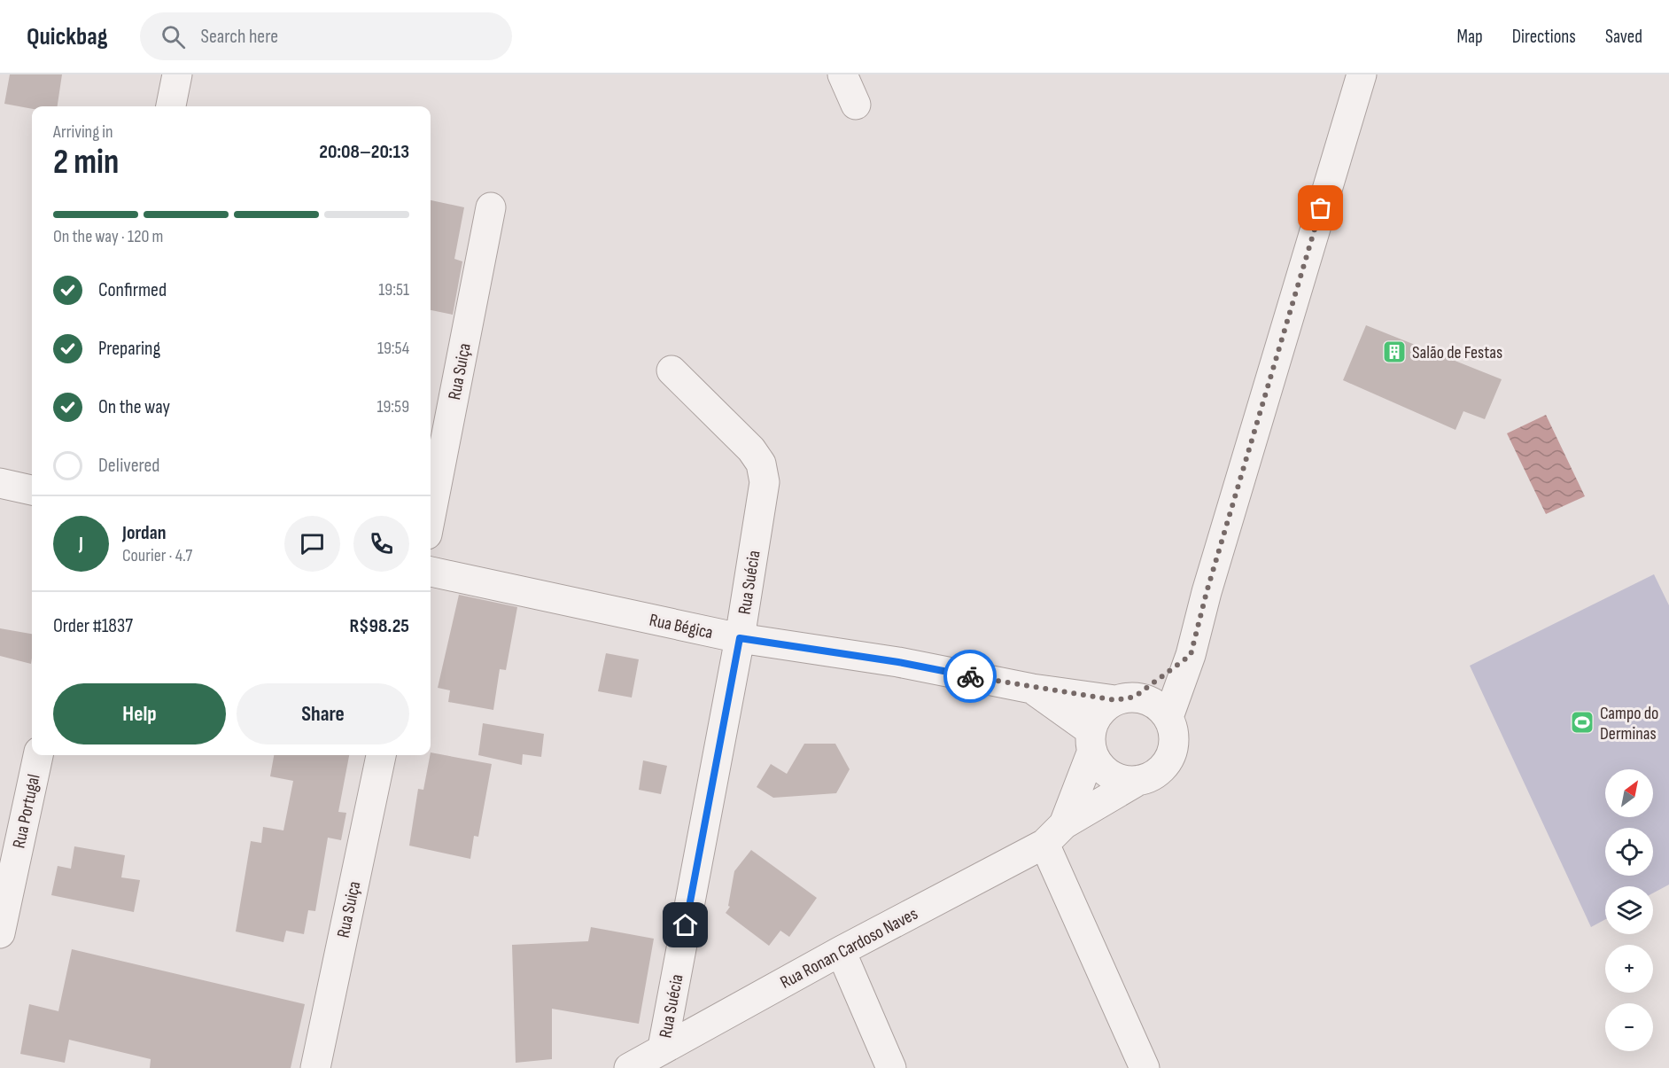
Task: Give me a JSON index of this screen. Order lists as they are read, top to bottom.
{
  "streets": {
    "street": [
      "Rua Suiça",
      "Rua Suécia",
      "Rua Bégica",
      "Rua Portugal",
      "Rua Ronan Cardoso Naves"
    ]
  },
  "crossings": [
    ["Rua Suécia", "Rua Bégica"],
    ["Rua Suécia", "Rua Ronan Cardoso Naves"],
    ["Rua Bégica", "Rua Ronan Cardoso Naves"]
  ],
  "places": {
    "building": ["Salão de Festas"],
    "sports": ["Campo do Derminas"]
  },
  "north": "top right",
  "page": {
    "header": "Quickbag",
    "search": "Search here",
    "nav": ["Map", "Directions", "Saved"],
    "heading": ["2 min", "Arriving in", "20:08–20:13"],
    "panel": [
      "Jordan",
      "Courier · 4.7",
      "Order #1837",
      "R$98.25"
    ],
    "bar": "On the way · 120 m",
    "list": [
      ["Confirmed", "19:51"],
      ["Preparing", "19:54"],
      ["On the way", "19:59"],
      "Delivered"
    ],
    "round": "J",
    "buttons": ["Help", "Share"],
    "map_buttons": ["+", "−"]
  }
}
